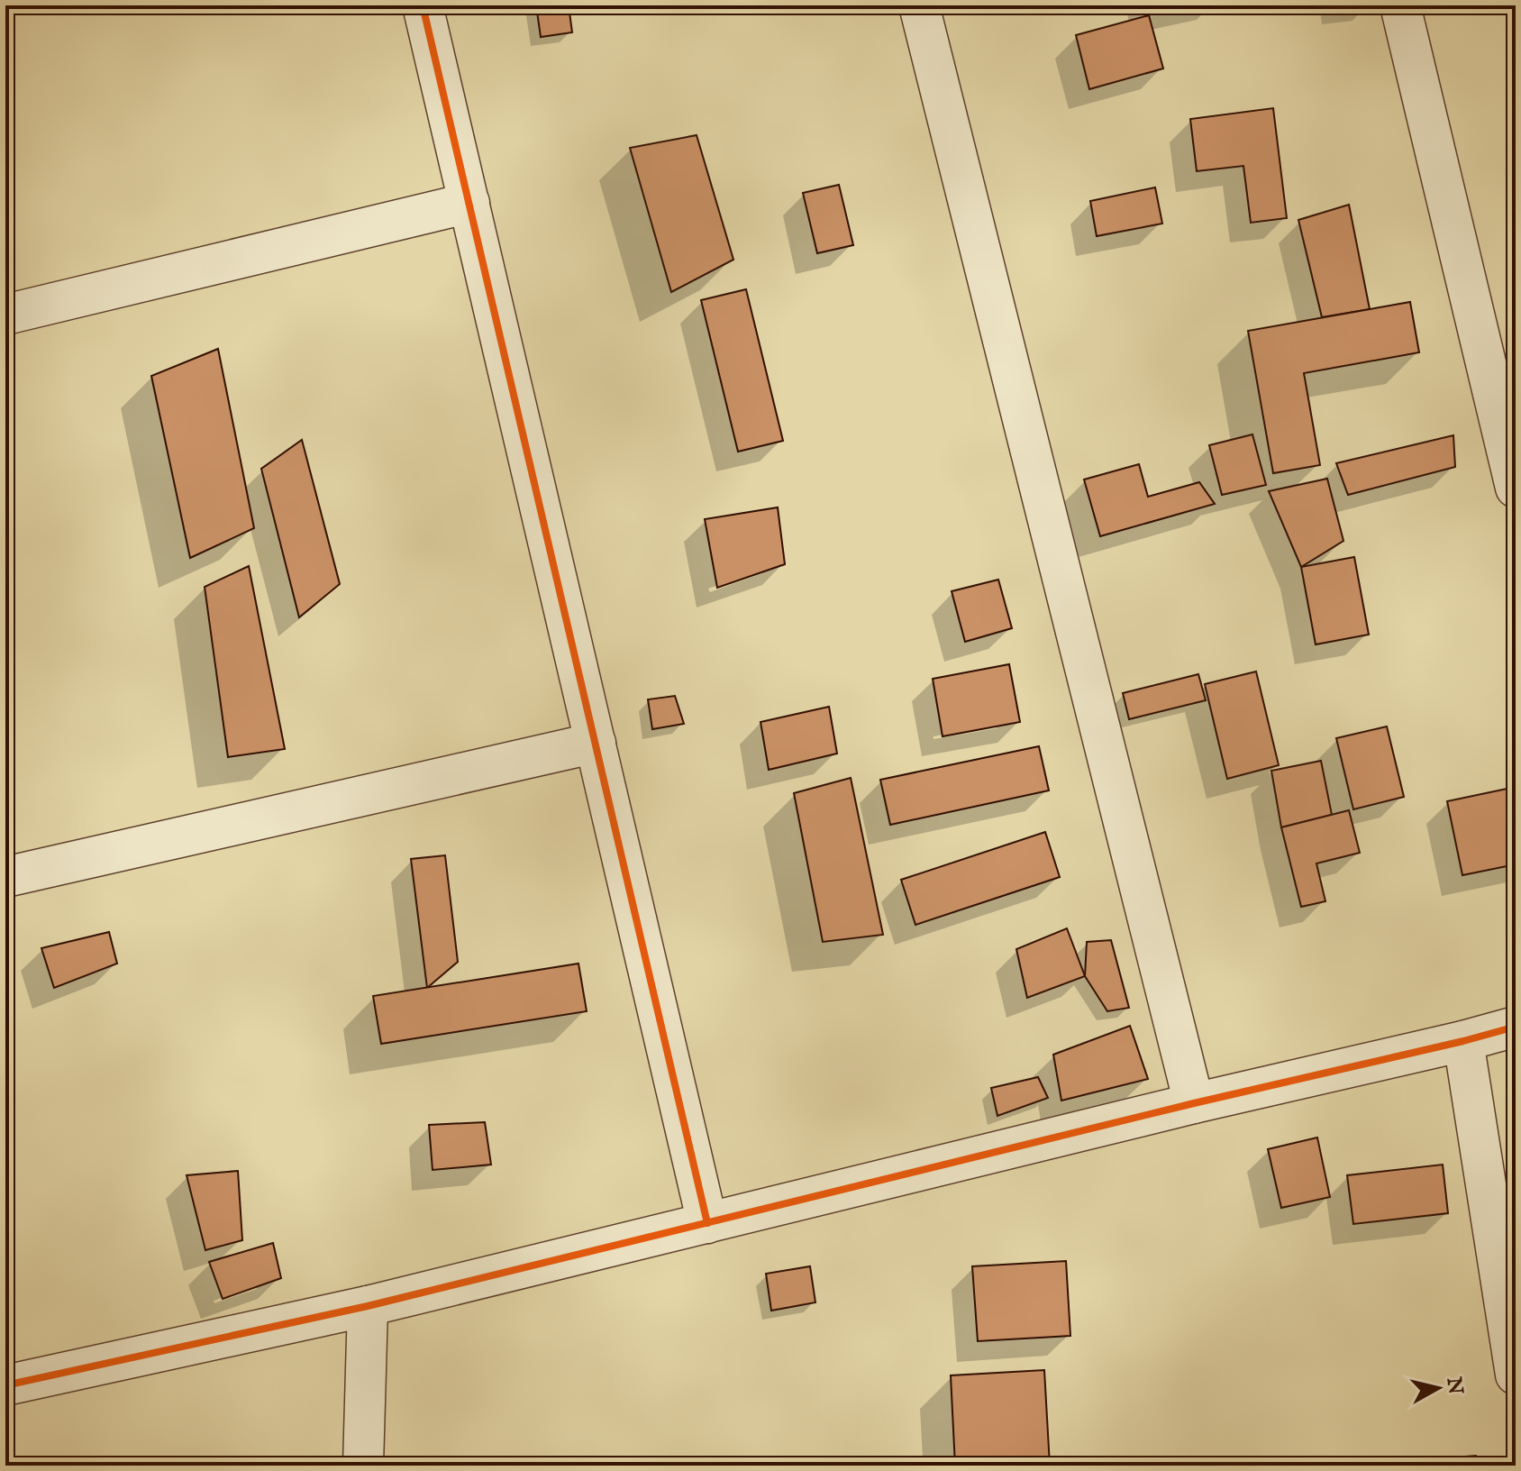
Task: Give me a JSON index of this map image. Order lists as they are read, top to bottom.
{
  "north": "right"
}
